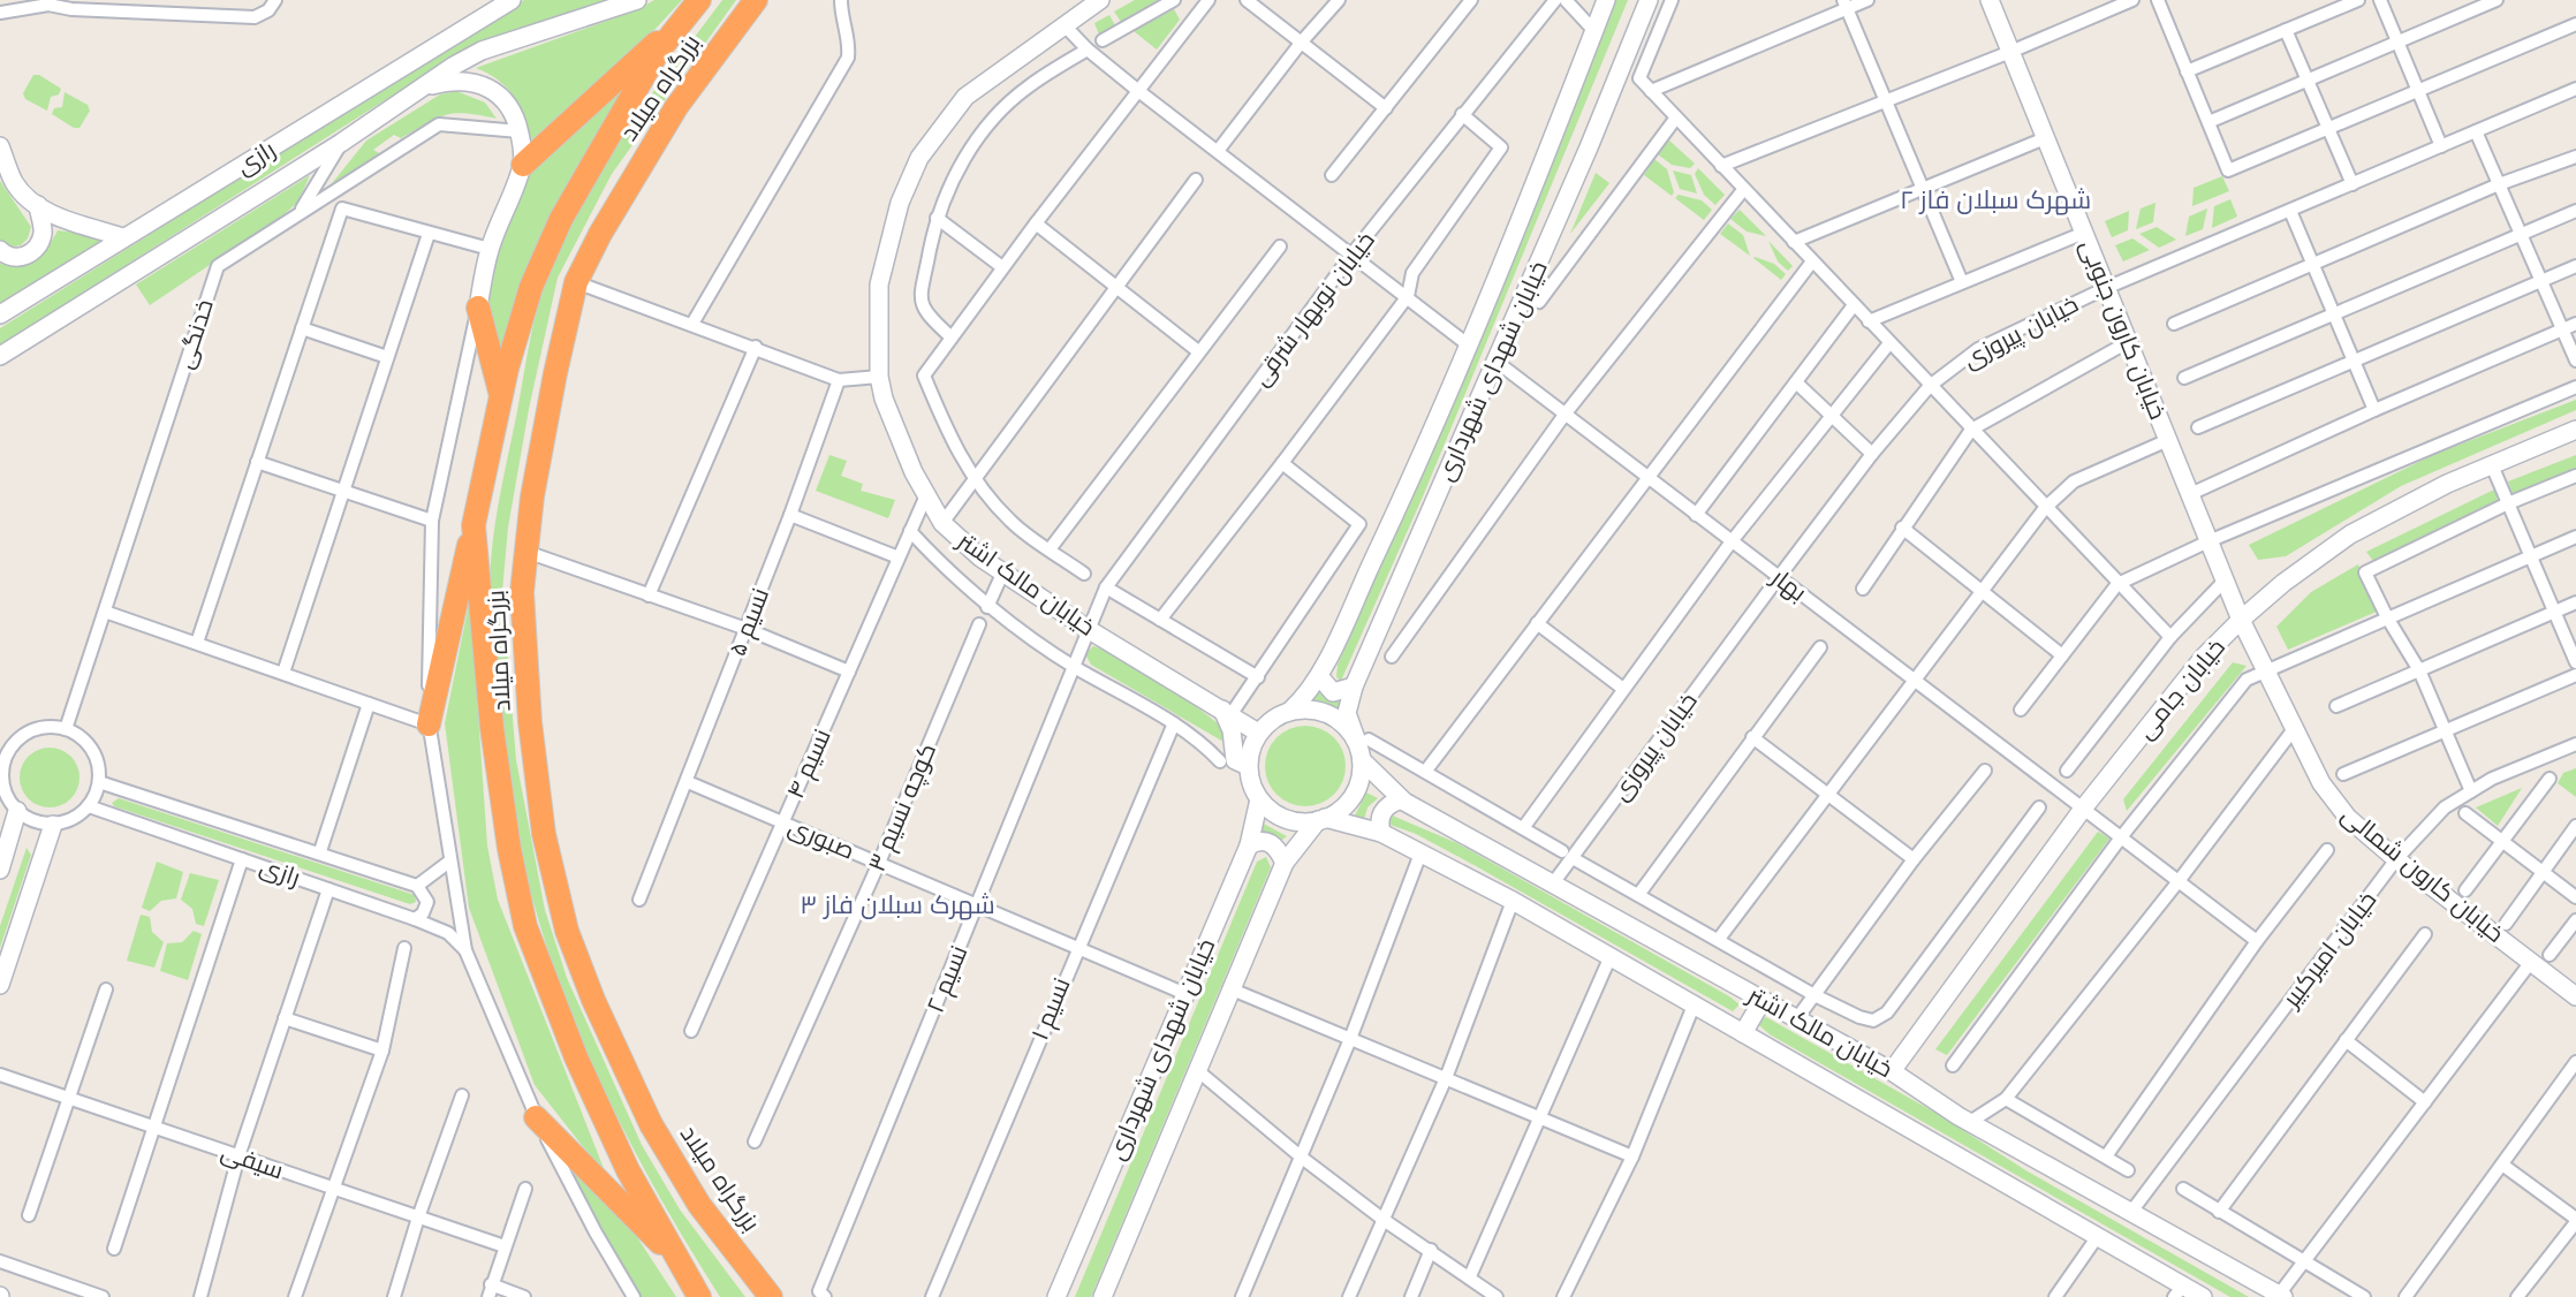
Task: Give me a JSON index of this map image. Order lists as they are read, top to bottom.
{
  "streets": {
    "highway": ["بزرگراه میلاد"],
    "street": [
      "رازی",
      "خیابان نوبهار شرقی",
      "خیابان کارون جنوبی",
      "خیابان پیروزی",
      "خدنگی",
      "خیابان شهدای شهرداری",
      "خیابان مالک اشتر",
      "بهار",
      "نسیم ۵",
      "خیابان جامی",
      "نسیم ۴",
      "کوچه نسیم ۳",
      "صبوری",
      "خیابان کارون شمالی",
      "خیابان امیرکبیر",
      "نسیم ۲",
      "نسیم ۱",
      "سیفی"
    ]
  },
  "crossings": [
    ["رازی", "خدنگی"],
    ["خیابان نوبهار شرقی", "خیابان مالک اشتر"],
    ["خیابان نوبهار شرقی", "نسیم ۲"],
    ["خیابان کارون جنوبی", "خیابان پیروزی"],
    ["خیابان کارون جنوبی", "خیابان جامی"],
    ["خیابان کارون جنوبی", "خیابان کارون شمالی"],
    ["خیابان پیروزی", "خیابان مالک اشتر"],
    ["خیابان پیروزی", "بهار"],
    ["خیابان شهدای شهرداری", "خیابان مالک اشتر"],
    ["خیابان شهدای شهرداری", "بهار"],
    ["خیابان شهدای شهرداری", "صبوری"],
    ["خیابان مالک اشتر", "خیابان جامی"],
    ["خیابان مالک اشتر", "نسیم ۴"],
    ["خیابان مالک اشتر", "خیابان امیرکبیر"],
    ["خیابان مالک اشتر", "نسیم ۲"],
    ["بهار", "خیابان جامی"],
    ["نسیم ۵", "صبوری"],
    ["خیابان جامی", "خیابان کارون شمالی"],
    ["نسیم ۴", "صبوری"],
    ["کوچه نسیم ۳", "صبوری"],
    ["صبوری", "نسیم ۲"],
    ["صبوری", "نسیم ۱"],
    ["خیابان کارون شمالی", "خیابان امیرکبیر"]
  ],
  "districts": ["شهرک سبلان فاز ۲", "شهرک سبلان فاز ۳"]
}
